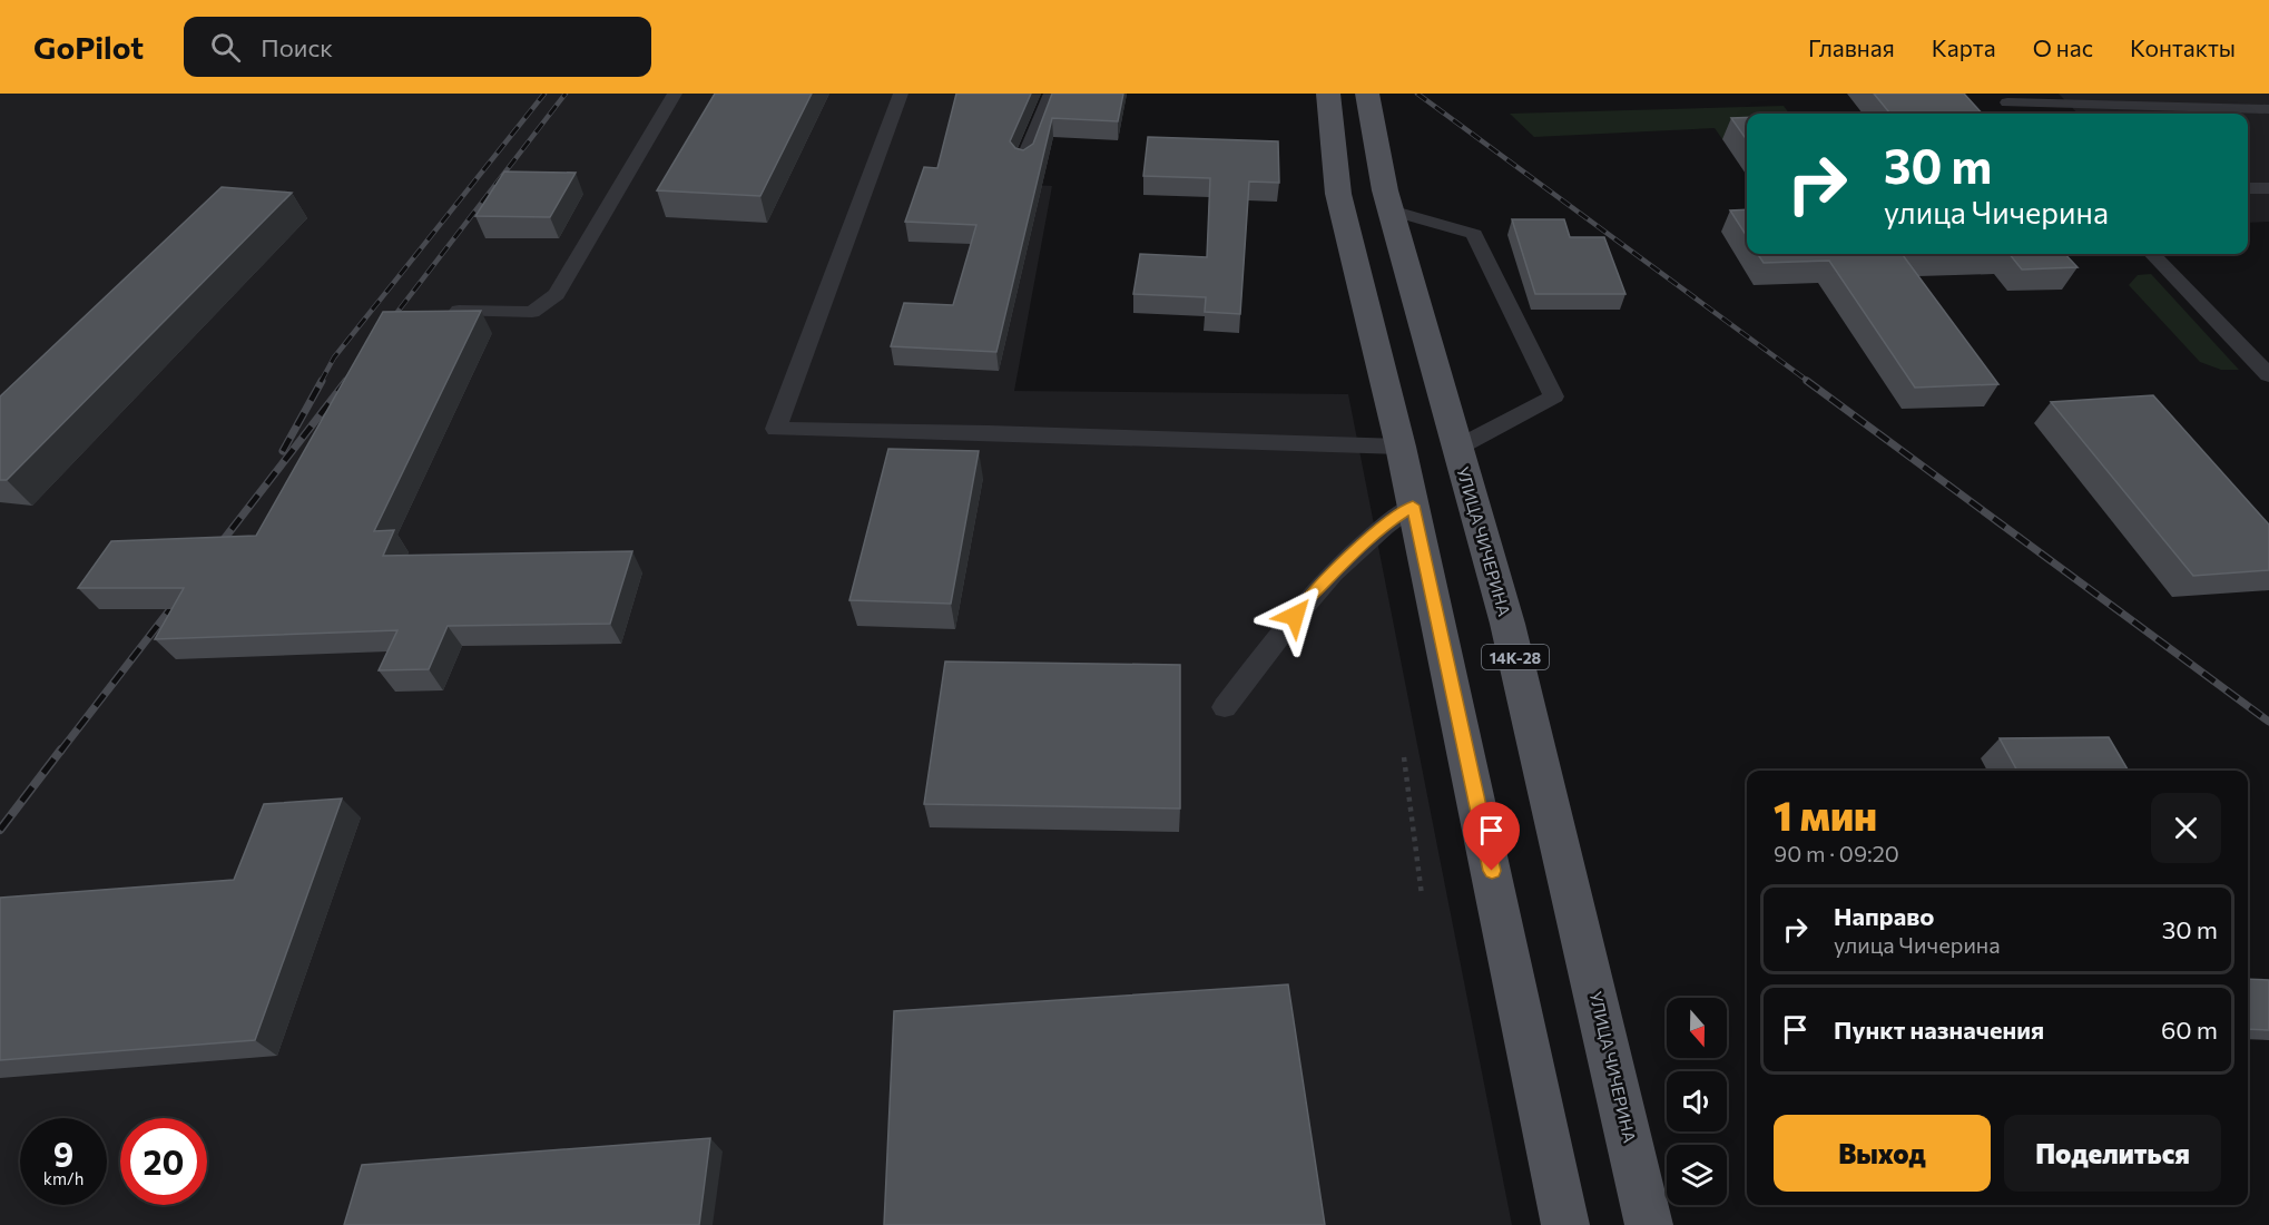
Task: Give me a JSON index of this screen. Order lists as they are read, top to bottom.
{
  "streets": {
    "main road": ["УЛИЦА ЧИЧЕРИНА", "14К-28"]
  },
  "north": "bottom",
  "page": {
    "header": "GoPilot",
    "search": "Поиск",
    "nav": [
      "Главная",
      "Карта",
      "О нас",
      "Контакты"
    ],
    "turn": ["30 m", "улица Чичерина"],
    "heading": ["1 мин", "90 m · 09:20"],
    "list": [
      {
        "name": "Направо",
        "note": "улица Чичерина",
        "value": "30 m"
      },
      {
        "name": "Пункт назначения",
        "value": "60 m"
      }
    ],
    "buttons": ["Выход", "Поделиться"],
    "speed": "9 km/h",
    "limit": "20"
  }
}
